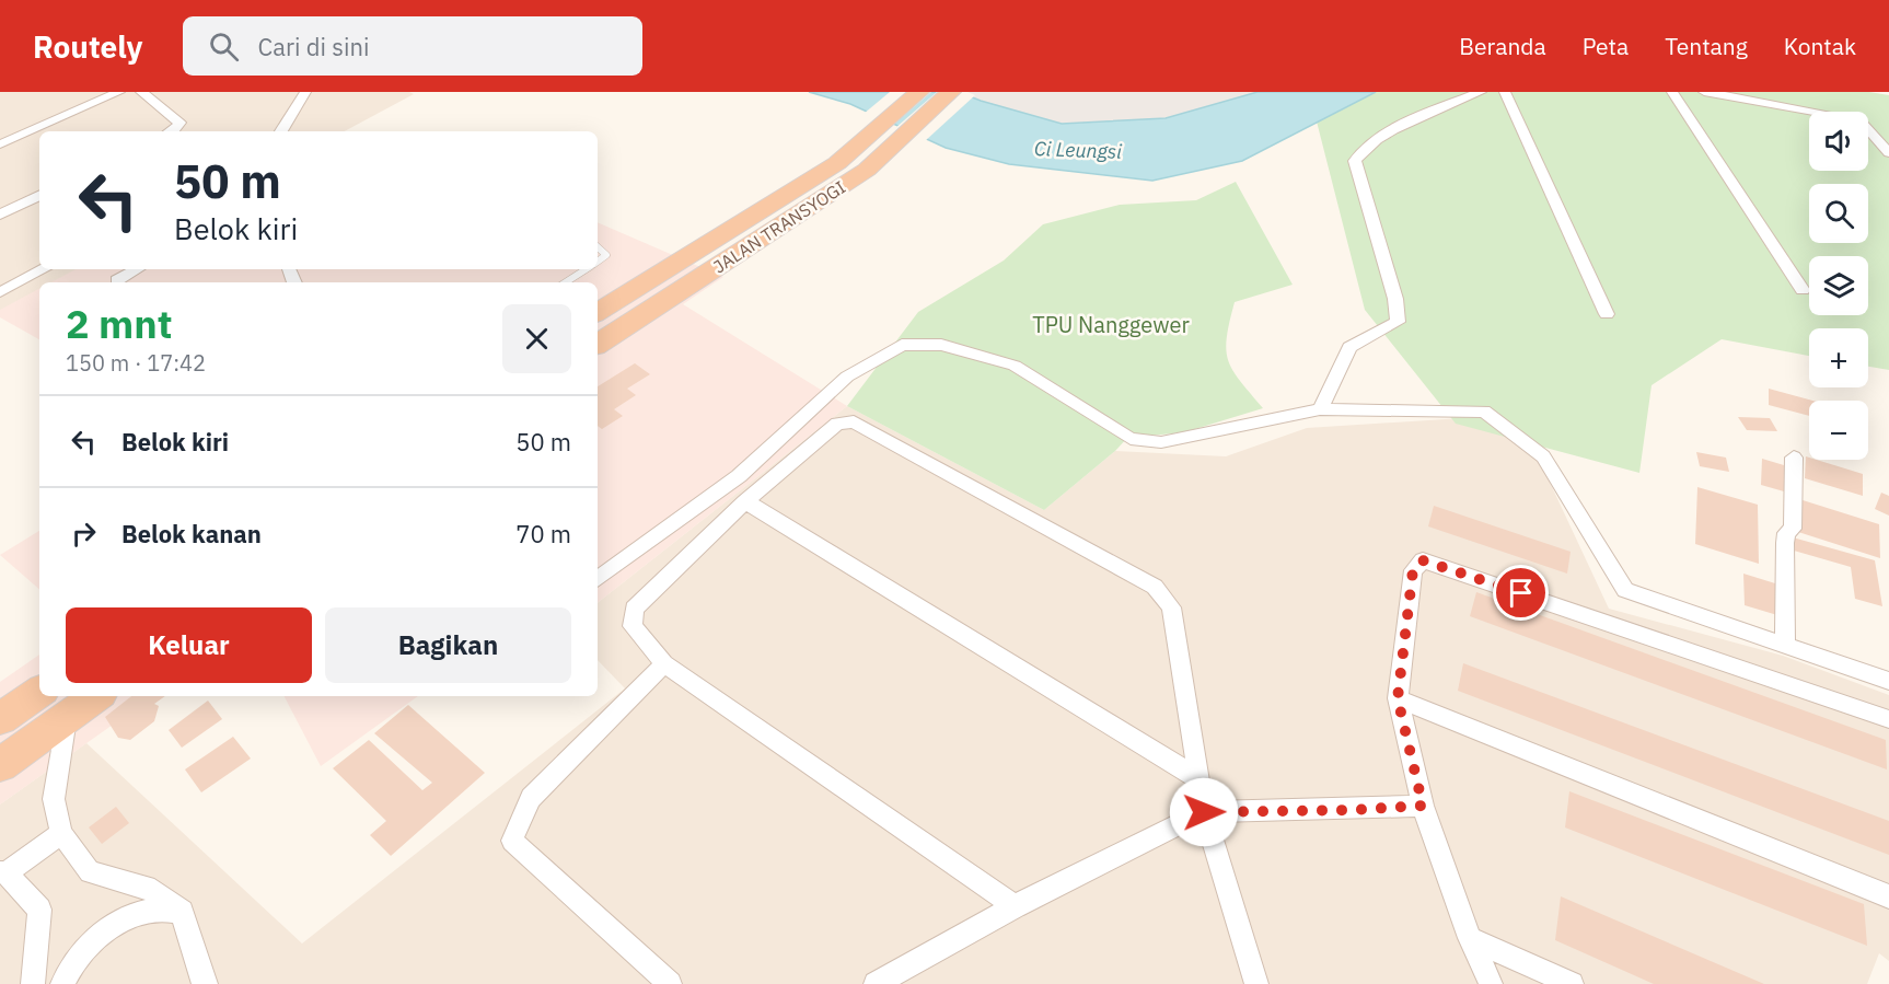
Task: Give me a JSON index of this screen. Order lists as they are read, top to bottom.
{
  "streets": {
    "highway": ["JALAN TRANSYOGI"]
  },
  "water": ["Ci Leungsi"],
  "parks": ["TPU Nanggewer"],
  "page": {
    "header": "Routely",
    "search": "Cari di sini",
    "nav": [
      "Beranda",
      "Peta",
      "Tentang",
      "Kontak"
    ],
    "map_buttons": ["+", "−"],
    "turn": ["50 m", "Belok kiri"],
    "heading": ["2 mnt", "150 m · 17:42"],
    "list": [
      {
        "name": "Belok kiri",
        "value": "50 m"
      },
      {
        "name": "Belok kanan",
        "value": "70 m"
      }
    ],
    "buttons": ["Keluar", "Bagikan"]
  }
}
